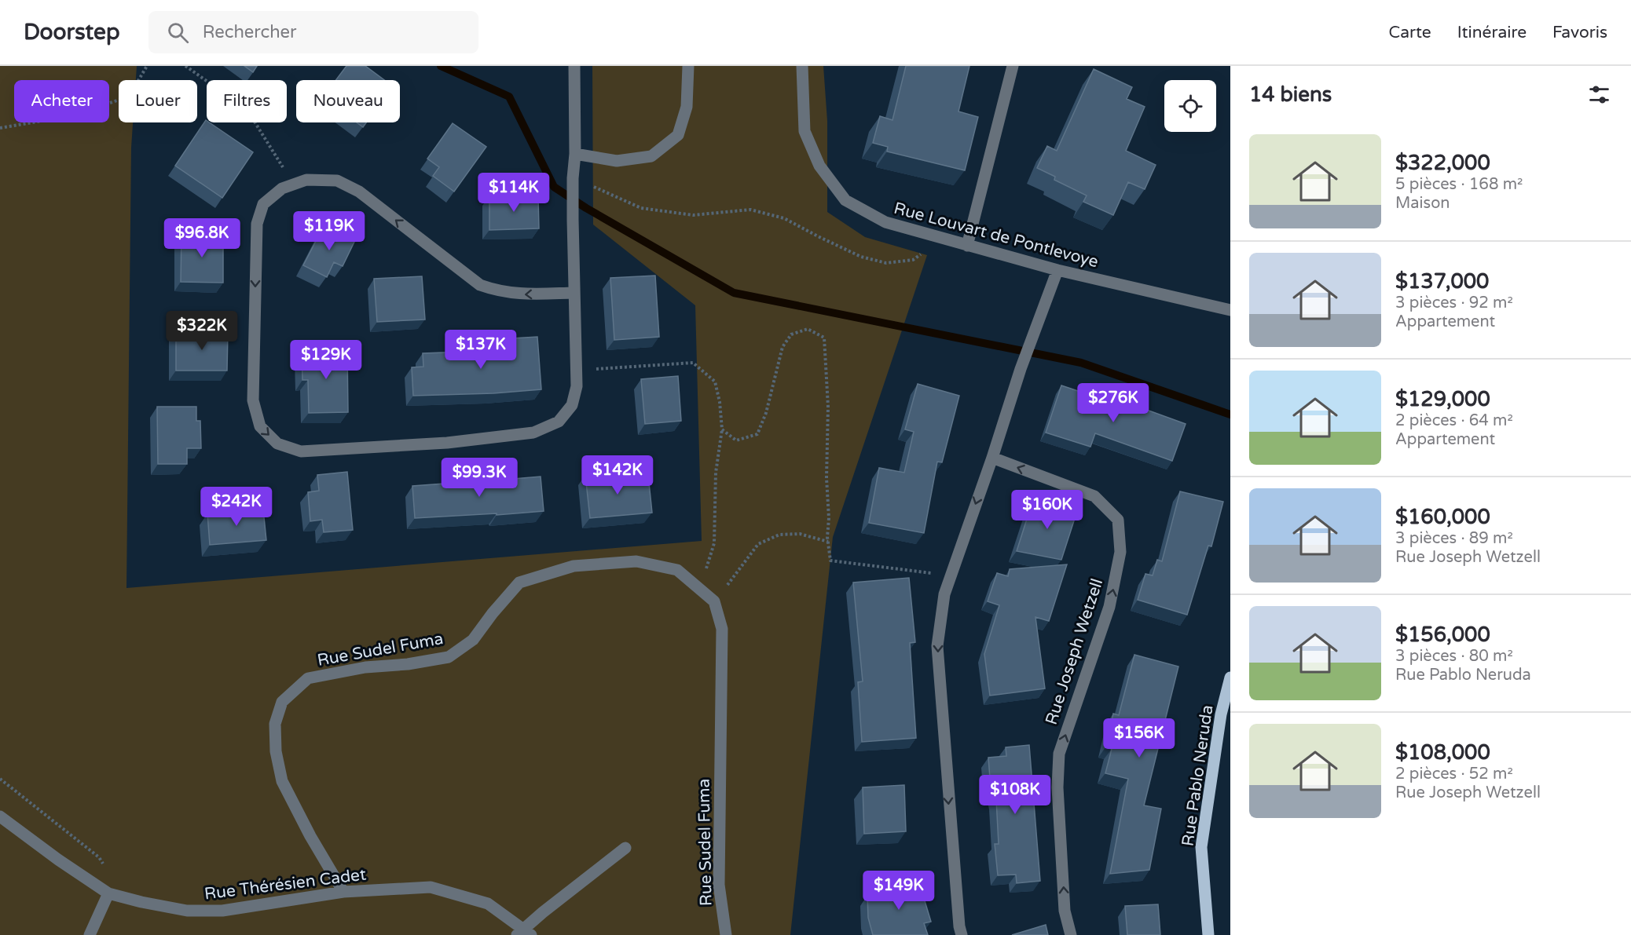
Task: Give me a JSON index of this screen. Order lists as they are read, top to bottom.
{
  "streets": {
    "main road": ["Rue Pablo Neruda"],
    "street": [
      "Rue Louvart de Pontlevoye",
      "Rue Sudel Fuma",
      "Rue Joseph Wetzell",
      "Rue Thérésien Cadet"
    ]
  },
  "crossings": [
    ["Rue Sudel Fuma", "Rue Thérésien Cadet"]
  ],
  "one_way": ["Rue Joseph Wetzell"],
  "page": {
    "header": "Doorstep",
    "search": "Rechercher",
    "nav": ["Carte", "Itinéraire", "Favoris"],
    "heading": "14 biens",
    "chip": [
      "Acheter",
      "Louer",
      "Filtres",
      "Nouveau"
    ],
    "list": [
      {
        "name": "$322,000",
        "note": "5 pièces · 168 m² · Maison"
      },
      {
        "name": "$137,000",
        "note": "3 pièces · 92 m² · Appartement"
      },
      {
        "name": "$129,000",
        "note": "2 pièces · 64 m² · Appartement"
      },
      {
        "name": "$160,000",
        "note": "3 pièces · 89 m² · Rue Joseph Wetzell"
      },
      {
        "name": "$156,000",
        "note": "3 pièces · 80 m² · Rue Pablo Neruda"
      },
      {
        "name": "$108,000",
        "note": "2 pièces · 52 m² · Rue Joseph Wetzell"
      }
    ],
    "price": [
      "$114K",
      "$119K",
      "$96.8K",
      "$322K",
      "$137K",
      "$129K",
      "$276K",
      "$142K",
      "$99.3K",
      "$242K",
      "$160K",
      "$156K",
      "$108K",
      "$149K"
    ]
  }
}
